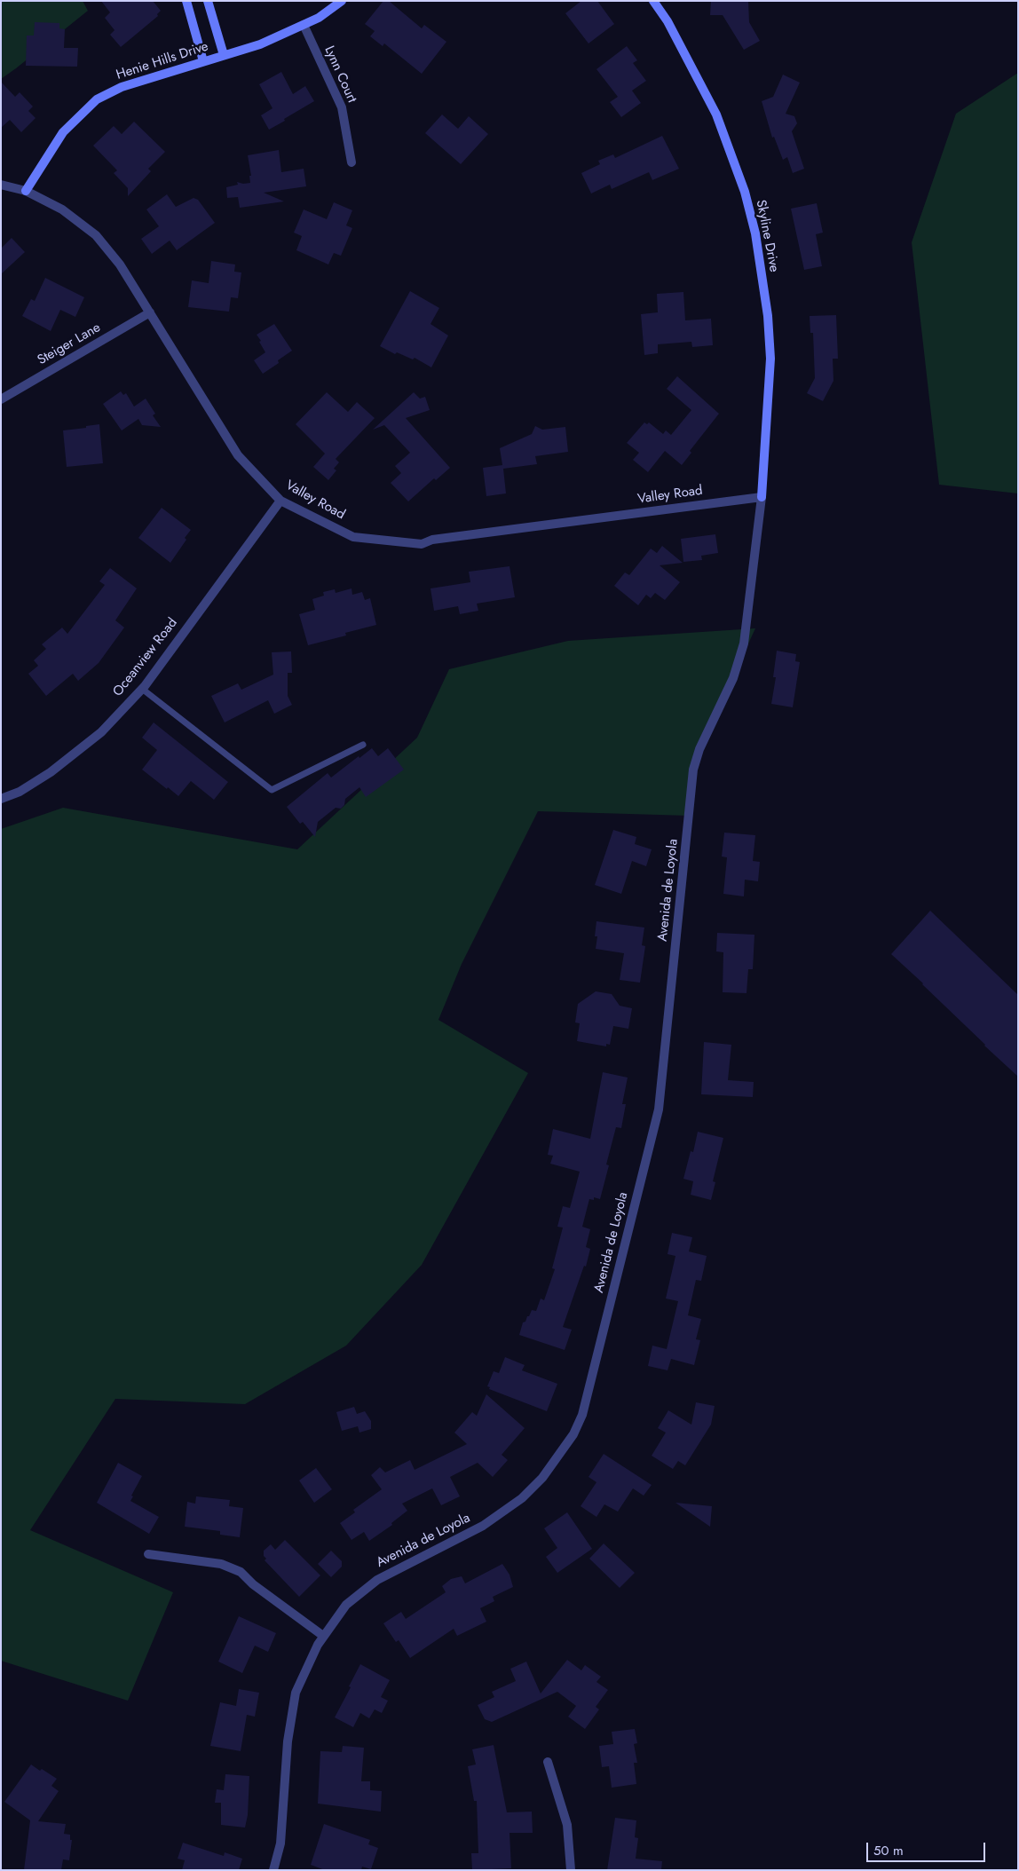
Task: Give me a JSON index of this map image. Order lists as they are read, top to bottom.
{
  "streets": {
    "street": [
      "Henie Hills Drive",
      "Lynn Court",
      "Skyline Drive",
      "Steiger Lane",
      "Valley Road",
      "Oceanview Road",
      "Avenida de Loyola"
    ]
  },
  "crossings": [
    ["Henie Hills Drive", "Lynn Court"],
    ["Henie Hills Drive", "Valley Road"],
    ["Skyline Drive", "Valley Road"],
    ["Skyline Drive", "Avenida de Loyola"],
    ["Steiger Lane", "Valley Road"],
    ["Valley Road", "Oceanview Road"],
    ["Valley Road", "Avenida de Loyola"]
  ],
  "scale_bar": "50 m"
}
